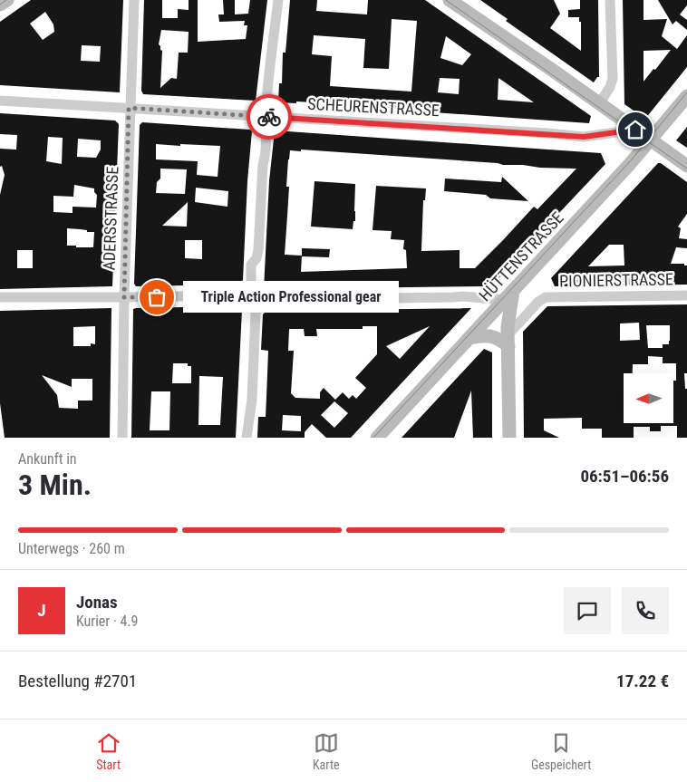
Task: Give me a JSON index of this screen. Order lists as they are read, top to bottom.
{
  "streets": {
    "main road": ["HÜTTENSTRASSE"],
    "street": ["SCHEURENSTRASSE", "ADERSSTRASSE", "PIONIERSTRASSE"]
  },
  "crossings": [
    ["SCHEURENSTRASSE", "ADERSSTRASSE"]
  ],
  "places": ["Triple Action Professional gear"],
  "north": "left",
  "page": {
    "bubble": "Triple Action Professional gear",
    "heading": ["3 Min.", "Ankunft in", "06:51–06:56"],
    "panel": [
      "Jonas",
      "Kurier · 4.9",
      "Bestellung #2701",
      "17.22 €"
    ],
    "bar": "Unterwegs · 260 m",
    "round": "J",
    "tabs": ["Start", "Karte", "Gespeichert"]
  }
}
